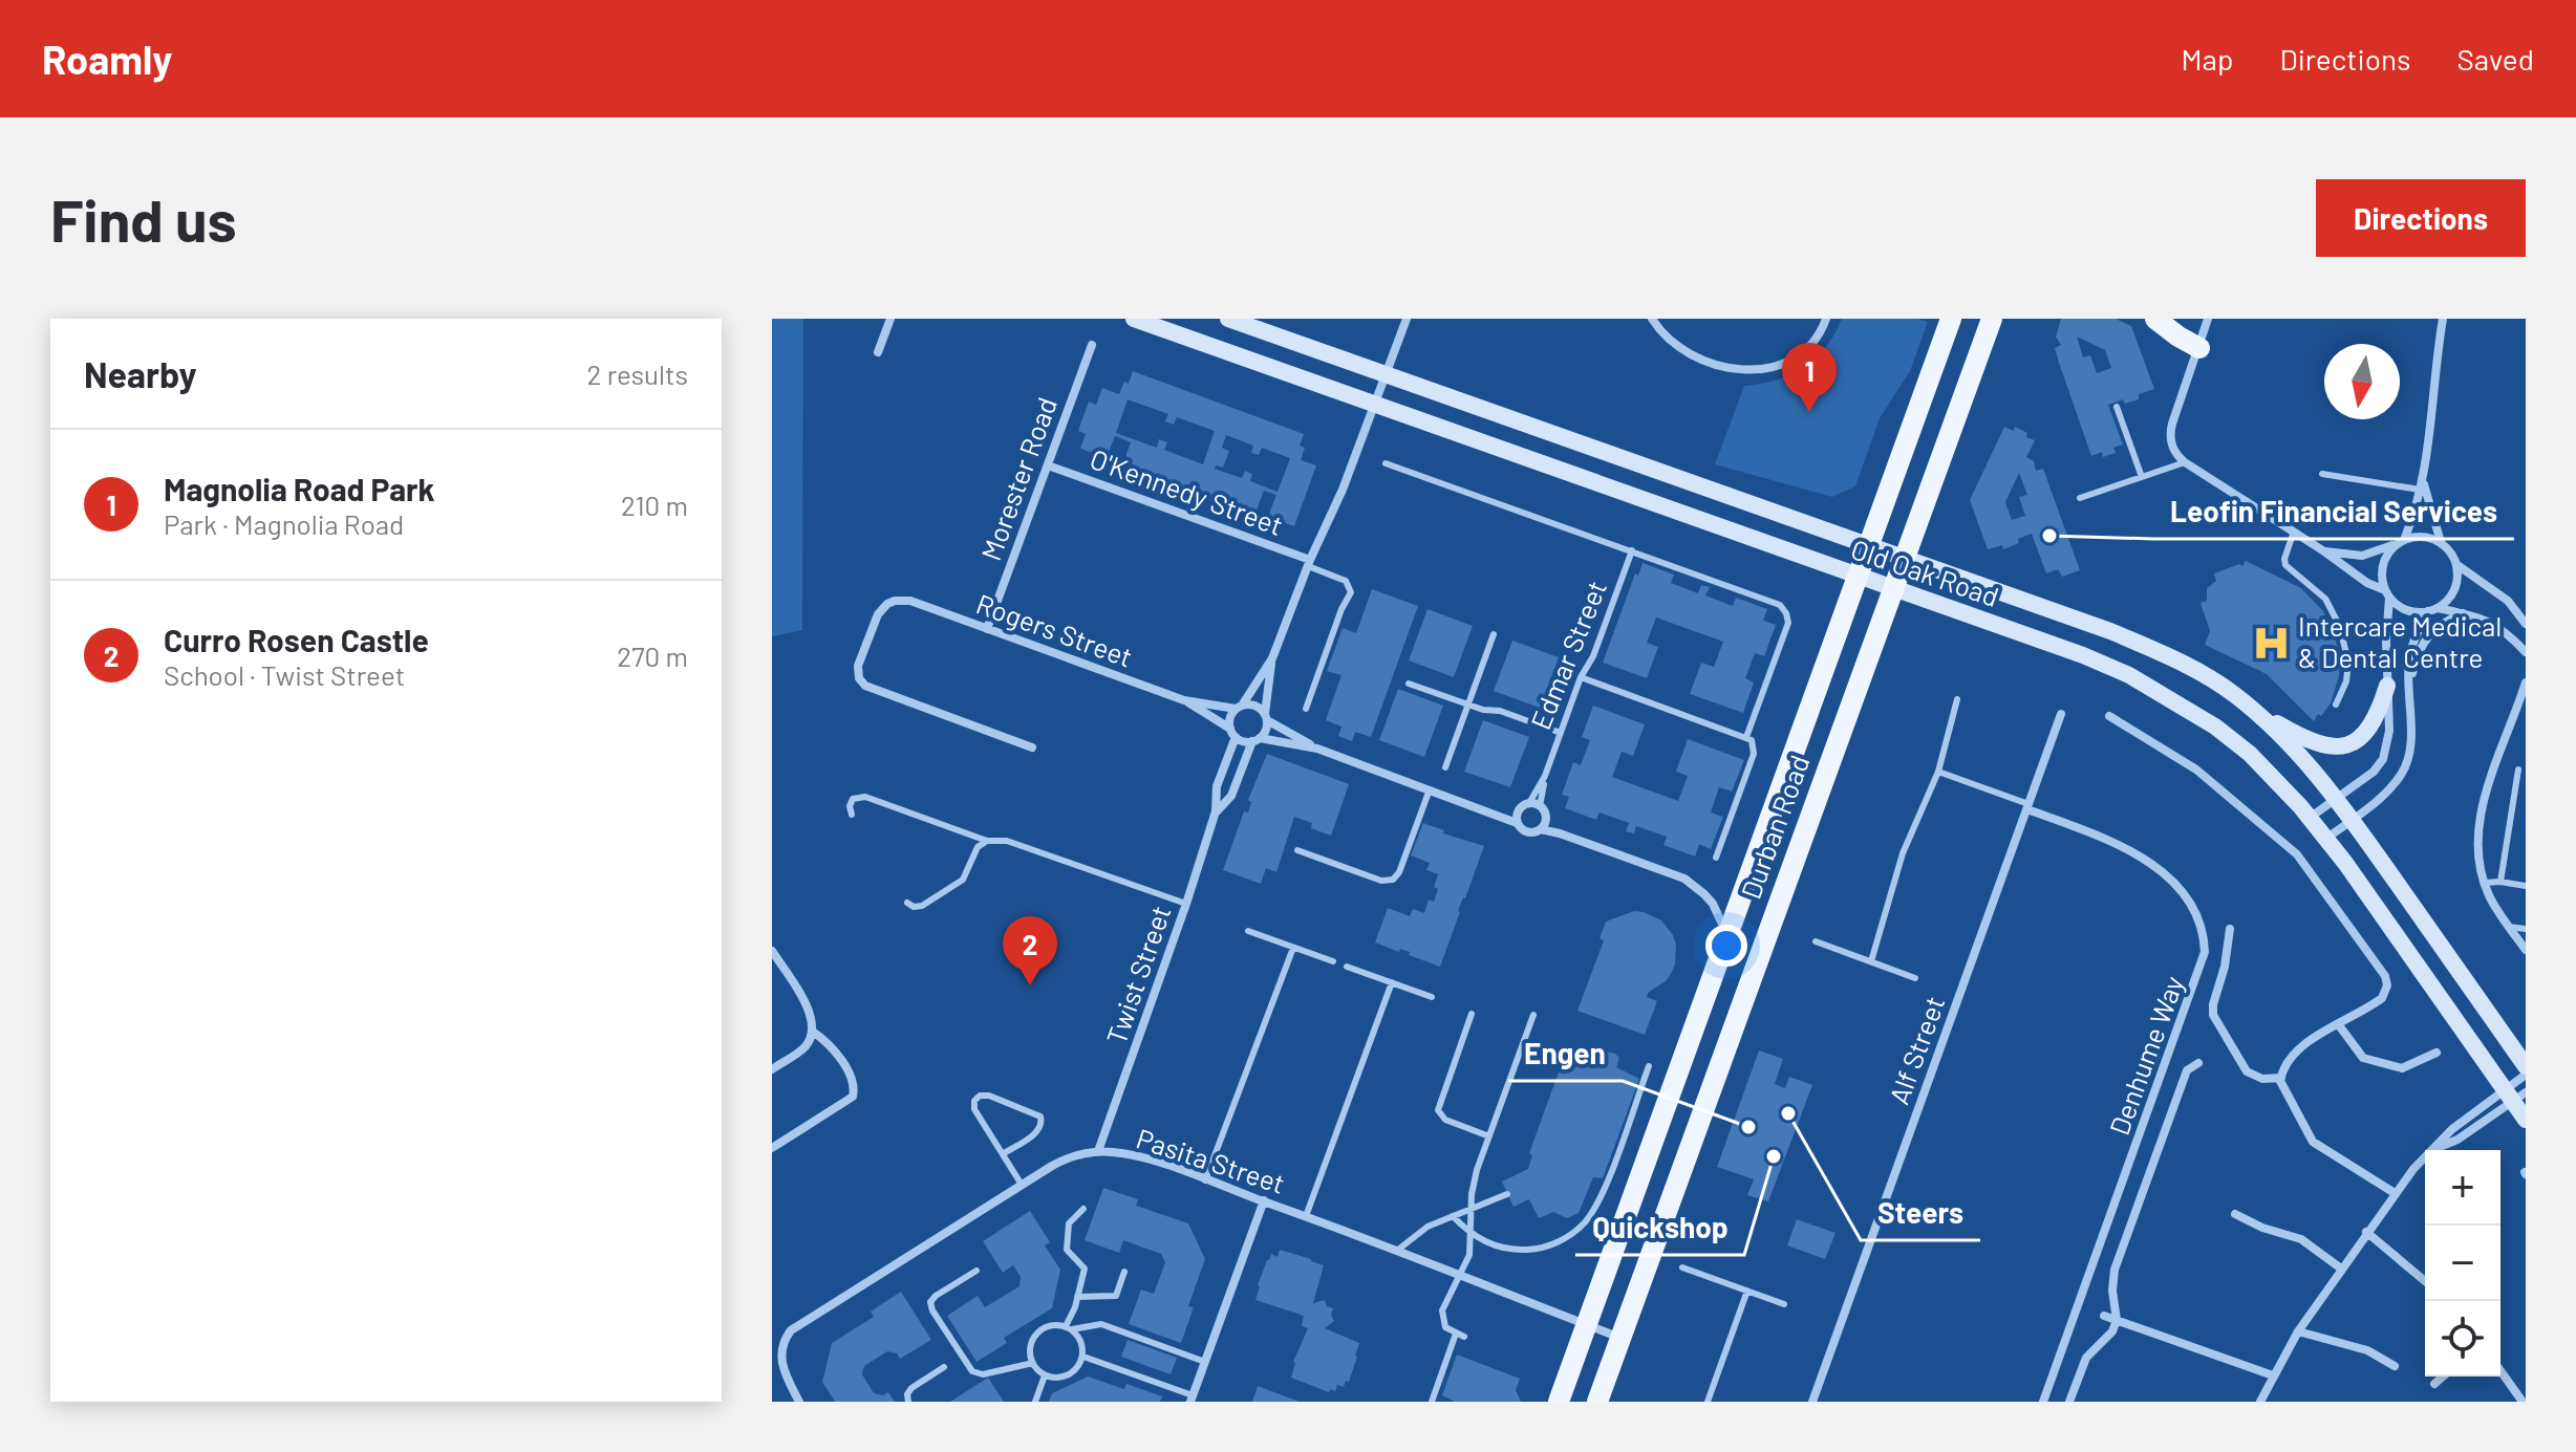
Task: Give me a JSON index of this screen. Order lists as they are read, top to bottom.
{
  "streets": {
    "main road": ["Old Oak Road", "Durban Road"],
    "street": [
      "Morester Road",
      "O'Kennedy Street",
      "Rogers Street",
      "Twist Street",
      "Alf Street",
      "Denhume Way",
      "Pasita Street"
    ],
    "lane": ["Edmar Street"]
  },
  "crossings": [
    ["Morester Road", "O'Kennedy Street"],
    ["Morester Road", "Rogers Street"],
    ["Old Oak Road", "Durban Road"],
    ["Rogers Street", "Twist Street"],
    ["Durban Road", "Pasita Street"],
    ["Twist Street", "Pasita Street"],
    ["Alf Street", "Denhume Way"]
  ],
  "places": {
    "other": [
      "Leofin Financial Services",
      "Steers",
      "Engen",
      "Quickshop"
    ],
    "hospital": ["Intercare Medical & Dental Centre"]
  },
  "north": "bottom",
  "page": {
    "header": "Roamly",
    "nav": ["Map", "Directions", "Saved"],
    "buttons": "Directions",
    "title": "Find us",
    "heading": ["Nearby", "2 results"],
    "pins": ["1", "2"],
    "list": [
      {
        "mark": "1",
        "name": "Magnolia Road Park",
        "note": "Park · Magnolia Road",
        "value": "210 m"
      },
      {
        "mark": "2",
        "name": "Curro Rosen Castle",
        "note": "School · Twist Street",
        "value": "270 m"
      }
    ],
    "map_buttons": ["+", "−"]
  }
}
